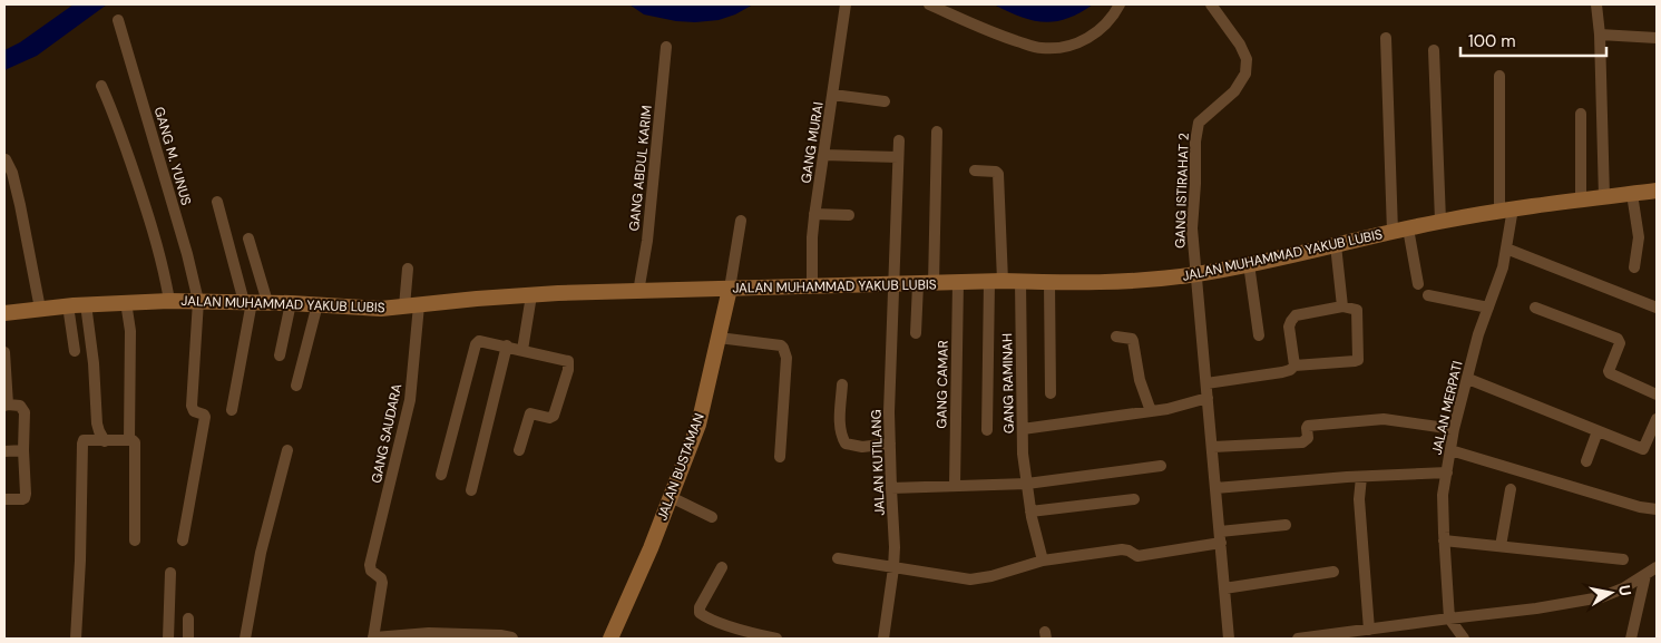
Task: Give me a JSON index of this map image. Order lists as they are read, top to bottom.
{
  "streets": {
    "main road": ["JALAN MUHAMMAD YAKUB LUBIS", "JALAN BUSTAMAN"],
    "street": [
      "GANG MURAI",
      "GANG M. YUNUS",
      "GANG ABDUL KARIM",
      "GANG ISTIRAHAT 2",
      "GANG RAMINAH",
      "GANG CAMAR",
      "JALAN MERPATI",
      "GANG SAUDARA",
      "JALAN KUTILANG"
    ]
  },
  "crossings": [
    ["GANG MURAI", "JALAN MUHAMMAD YAKUB LUBIS"],
    ["GANG M. YUNUS", "JALAN MUHAMMAD YAKUB LUBIS"],
    ["GANG ABDUL KARIM", "JALAN MUHAMMAD YAKUB LUBIS"],
    ["GANG ISTIRAHAT 2", "JALAN MUHAMMAD YAKUB LUBIS"],
    ["JALAN MUHAMMAD YAKUB LUBIS", "GANG RAMINAH"],
    ["JALAN MUHAMMAD YAKUB LUBIS", "GANG CAMAR"],
    ["JALAN MUHAMMAD YAKUB LUBIS", "JALAN MERPATI"],
    ["JALAN MUHAMMAD YAKUB LUBIS", "GANG SAUDARA"],
    ["JALAN MUHAMMAD YAKUB LUBIS", "JALAN KUTILANG"],
    ["JALAN MUHAMMAD YAKUB LUBIS", "JALAN BUSTAMAN"]
  ],
  "scale_bar": "100 m",
  "north": "right"
}
